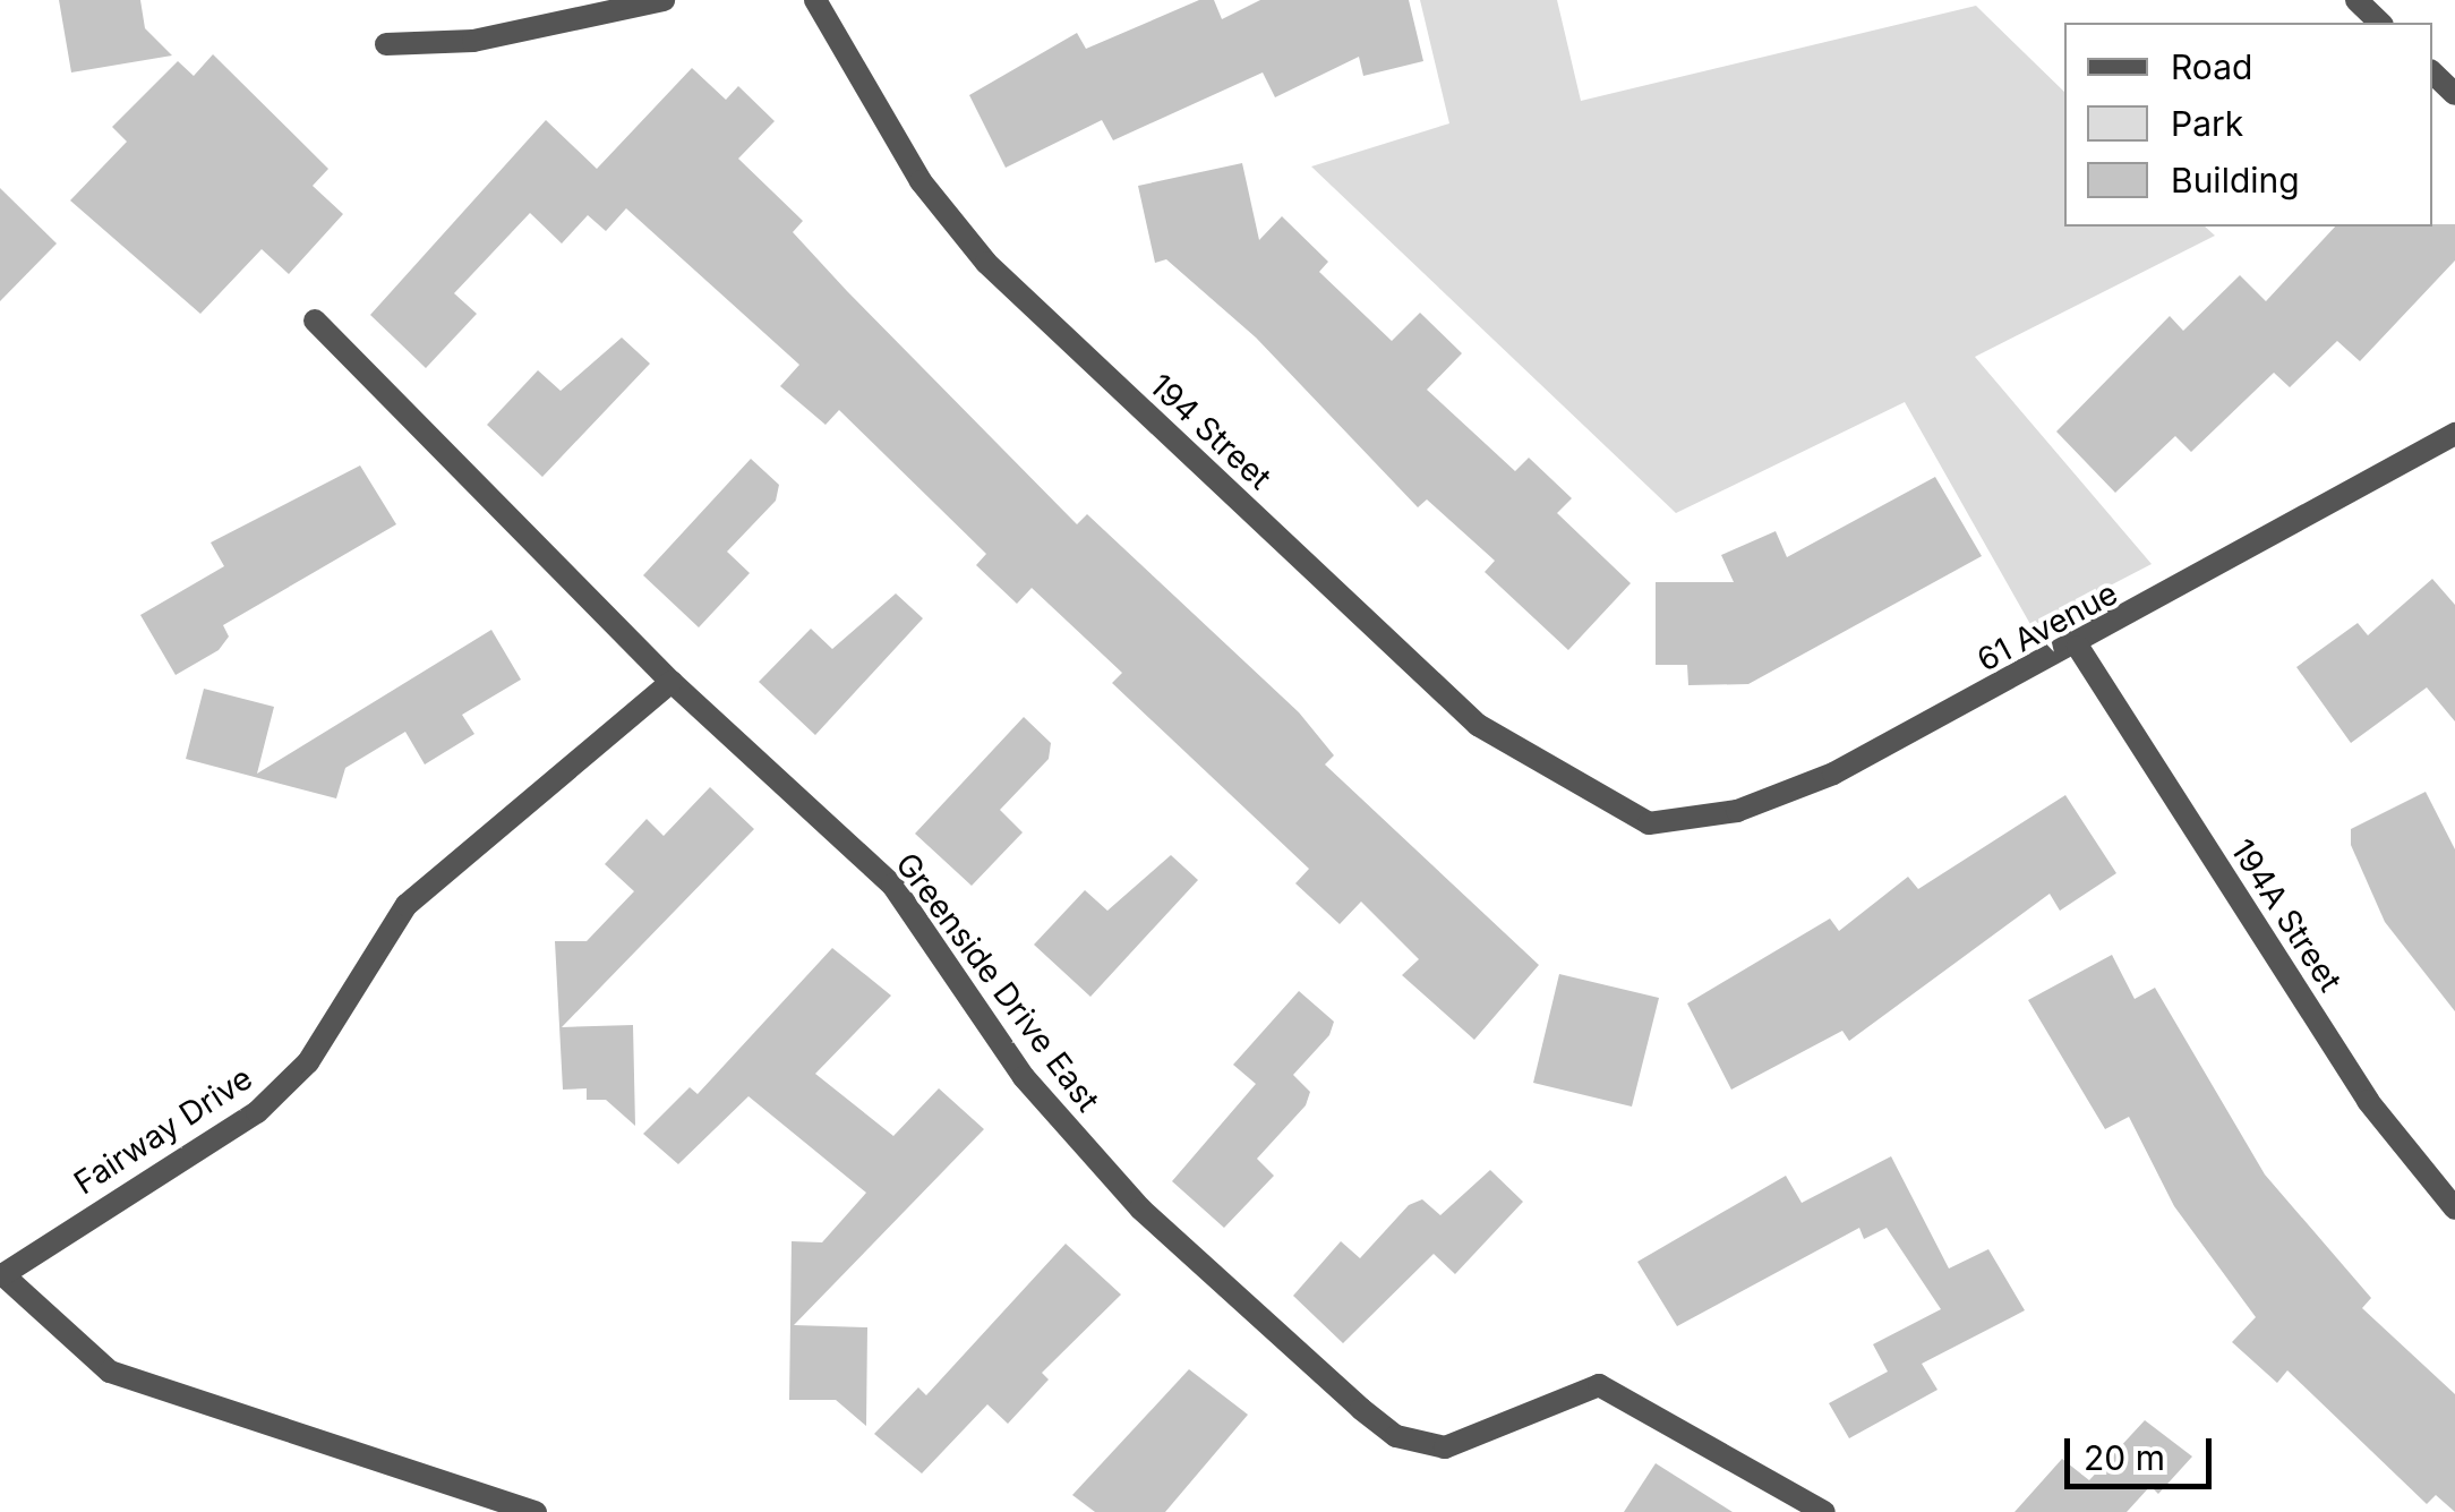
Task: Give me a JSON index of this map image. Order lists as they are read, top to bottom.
{
  "streets": {
    "street": [
      "194 Street",
      "61 Avenue",
      "194A Street",
      "Greenside Drive East",
      "Fairway Drive"
    ]
  },
  "crossings": [
    ["194 Street", "61 Avenue"],
    ["61 Avenue", "194A Street"],
    ["Greenside Drive East", "Fairway Drive"]
  ],
  "legend": ["Road", "Park", "Building"],
  "scale_bar": "20 m"
}
